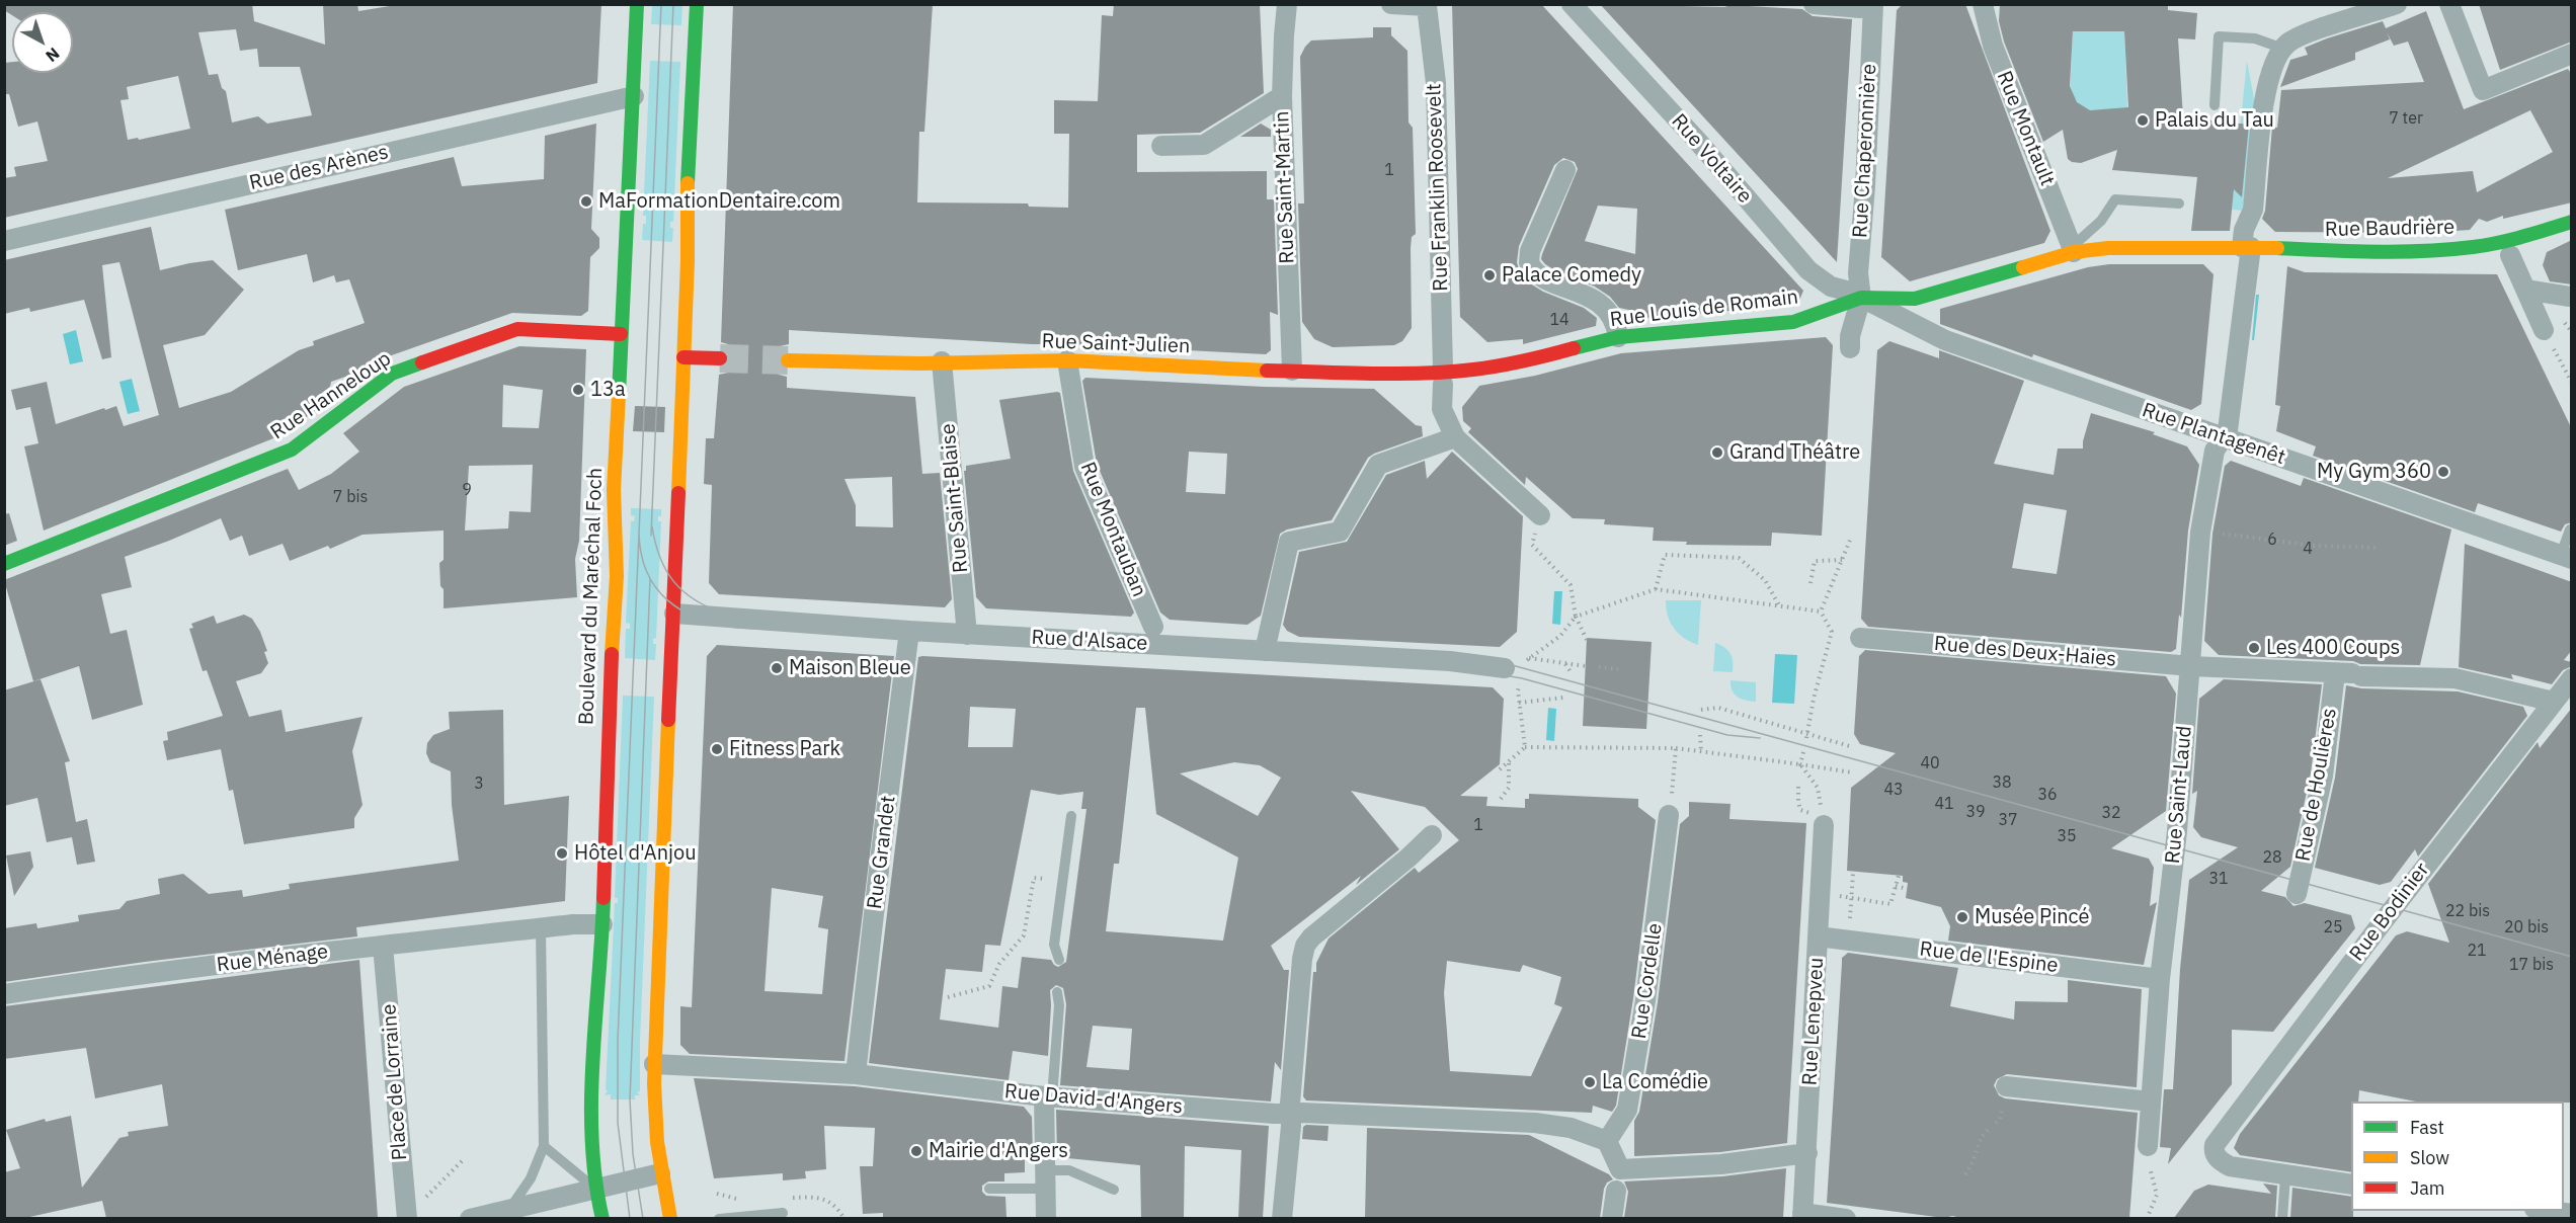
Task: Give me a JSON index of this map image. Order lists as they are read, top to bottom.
{
  "streets": {
    "street": [
      "Rue Montault",
      "Rue Chaperonnière",
      "Rue Voltaire",
      "Rue des Arènes",
      "Rue Saint-Martin",
      "Rue Franklin Roosevelt",
      "Rue Baudrière",
      "Rue Louis de Romain",
      "Rue Saint-Julien",
      "Rue Hanneloup",
      "Rue Plantagenêt",
      "Rue Saint-Blaise",
      "Rue Montauban",
      "Boulevard du Maréchal Foch",
      "Rue d'Alsace",
      "Rue des Deux-Haies",
      "Rue de Houlières",
      "Rue Saint-Laud",
      "Rue Grandet",
      "Rue Bodinier",
      "Rue de l'Espine",
      "Rue Ménage",
      "Rue Cordelle",
      "Rue Lenepveu",
      "Place de Lorraine",
      "Rue David-d'Angers"
    ]
  },
  "crossings": [
    ["Rue Montault", "Rue Baudrière"],
    ["Rue Chaperonnière", "Rue Voltaire"],
    ["Rue Chaperonnière", "Rue Baudrière"],
    ["Rue Chaperonnière", "Rue Louis de Romain"],
    ["Rue Chaperonnière", "Rue Plantagenêt"],
    ["Rue Voltaire", "Rue Baudrière"],
    ["Rue Voltaire", "Rue Louis de Romain"],
    ["Rue Voltaire", "Rue Plantagenêt"],
    ["Rue des Arènes", "Boulevard du Maréchal Foch"],
    ["Rue Saint-Martin", "Rue Saint-Julien"],
    ["Rue Franklin Roosevelt", "Rue Louis de Romain"],
    ["Rue Franklin Roosevelt", "Rue Saint-Julien"],
    ["Rue Baudrière", "Rue Louis de Romain"],
    ["Rue Baudrière", "Rue Plantagenêt"],
    ["Rue Baudrière", "Rue Saint-Laud"],
    ["Rue Louis de Romain", "Rue Saint-Julien"],
    ["Rue Louis de Romain", "Rue Plantagenêt"],
    ["Rue Saint-Julien", "Rue Saint-Blaise"],
    ["Rue Saint-Julien", "Rue Montauban"],
    ["Rue Hanneloup", "Boulevard du Maréchal Foch"],
    ["Rue Saint-Blaise", "Rue d'Alsace"],
    ["Boulevard du Maréchal Foch", "Rue Ménage"],
    ["Rue d'Alsace", "Rue Grandet"],
    ["Rue des Deux-Haies", "Rue de Houlières"],
    ["Rue des Deux-Haies", "Rue Saint-Laud"],
    ["Rue des Deux-Haies", "Rue Bodinier"],
    ["Rue Saint-Laud", "Rue de l'Espine"],
    ["Rue Grandet", "Rue David-d'Angers"],
    ["Rue de l'Espine", "Rue Lenepveu"],
    ["Rue Ménage", "Place de Lorraine"],
    ["Rue Cordelle", "Rue David-d'Angers"]
  ],
  "places": [
    "Palais du Tau",
    "MaFormationDentaire.com",
    "Palace Comedy",
    "13a",
    "Grand Théâtre",
    "My Gym 360",
    "Les 400 Coups",
    "Maison Bleue",
    "Fitness Park",
    "Hôtel d'Anjou",
    "Musée Pincé",
    "La Comédie",
    "Mairie d'Angers"
  ],
  "house_numbers": [
    "7 ter",
    "1",
    "14",
    "9",
    "7 bis",
    "6",
    "4",
    "40",
    "38",
    "3",
    "43",
    "36",
    "41",
    "39",
    "32",
    "37",
    "1",
    "35",
    "28",
    "31",
    "22 bis",
    "25",
    "20 bis",
    "21",
    "17 bis"
  ],
  "legend": ["Fast", "Slow", "Jam"],
  "north": "bottom right"
}
